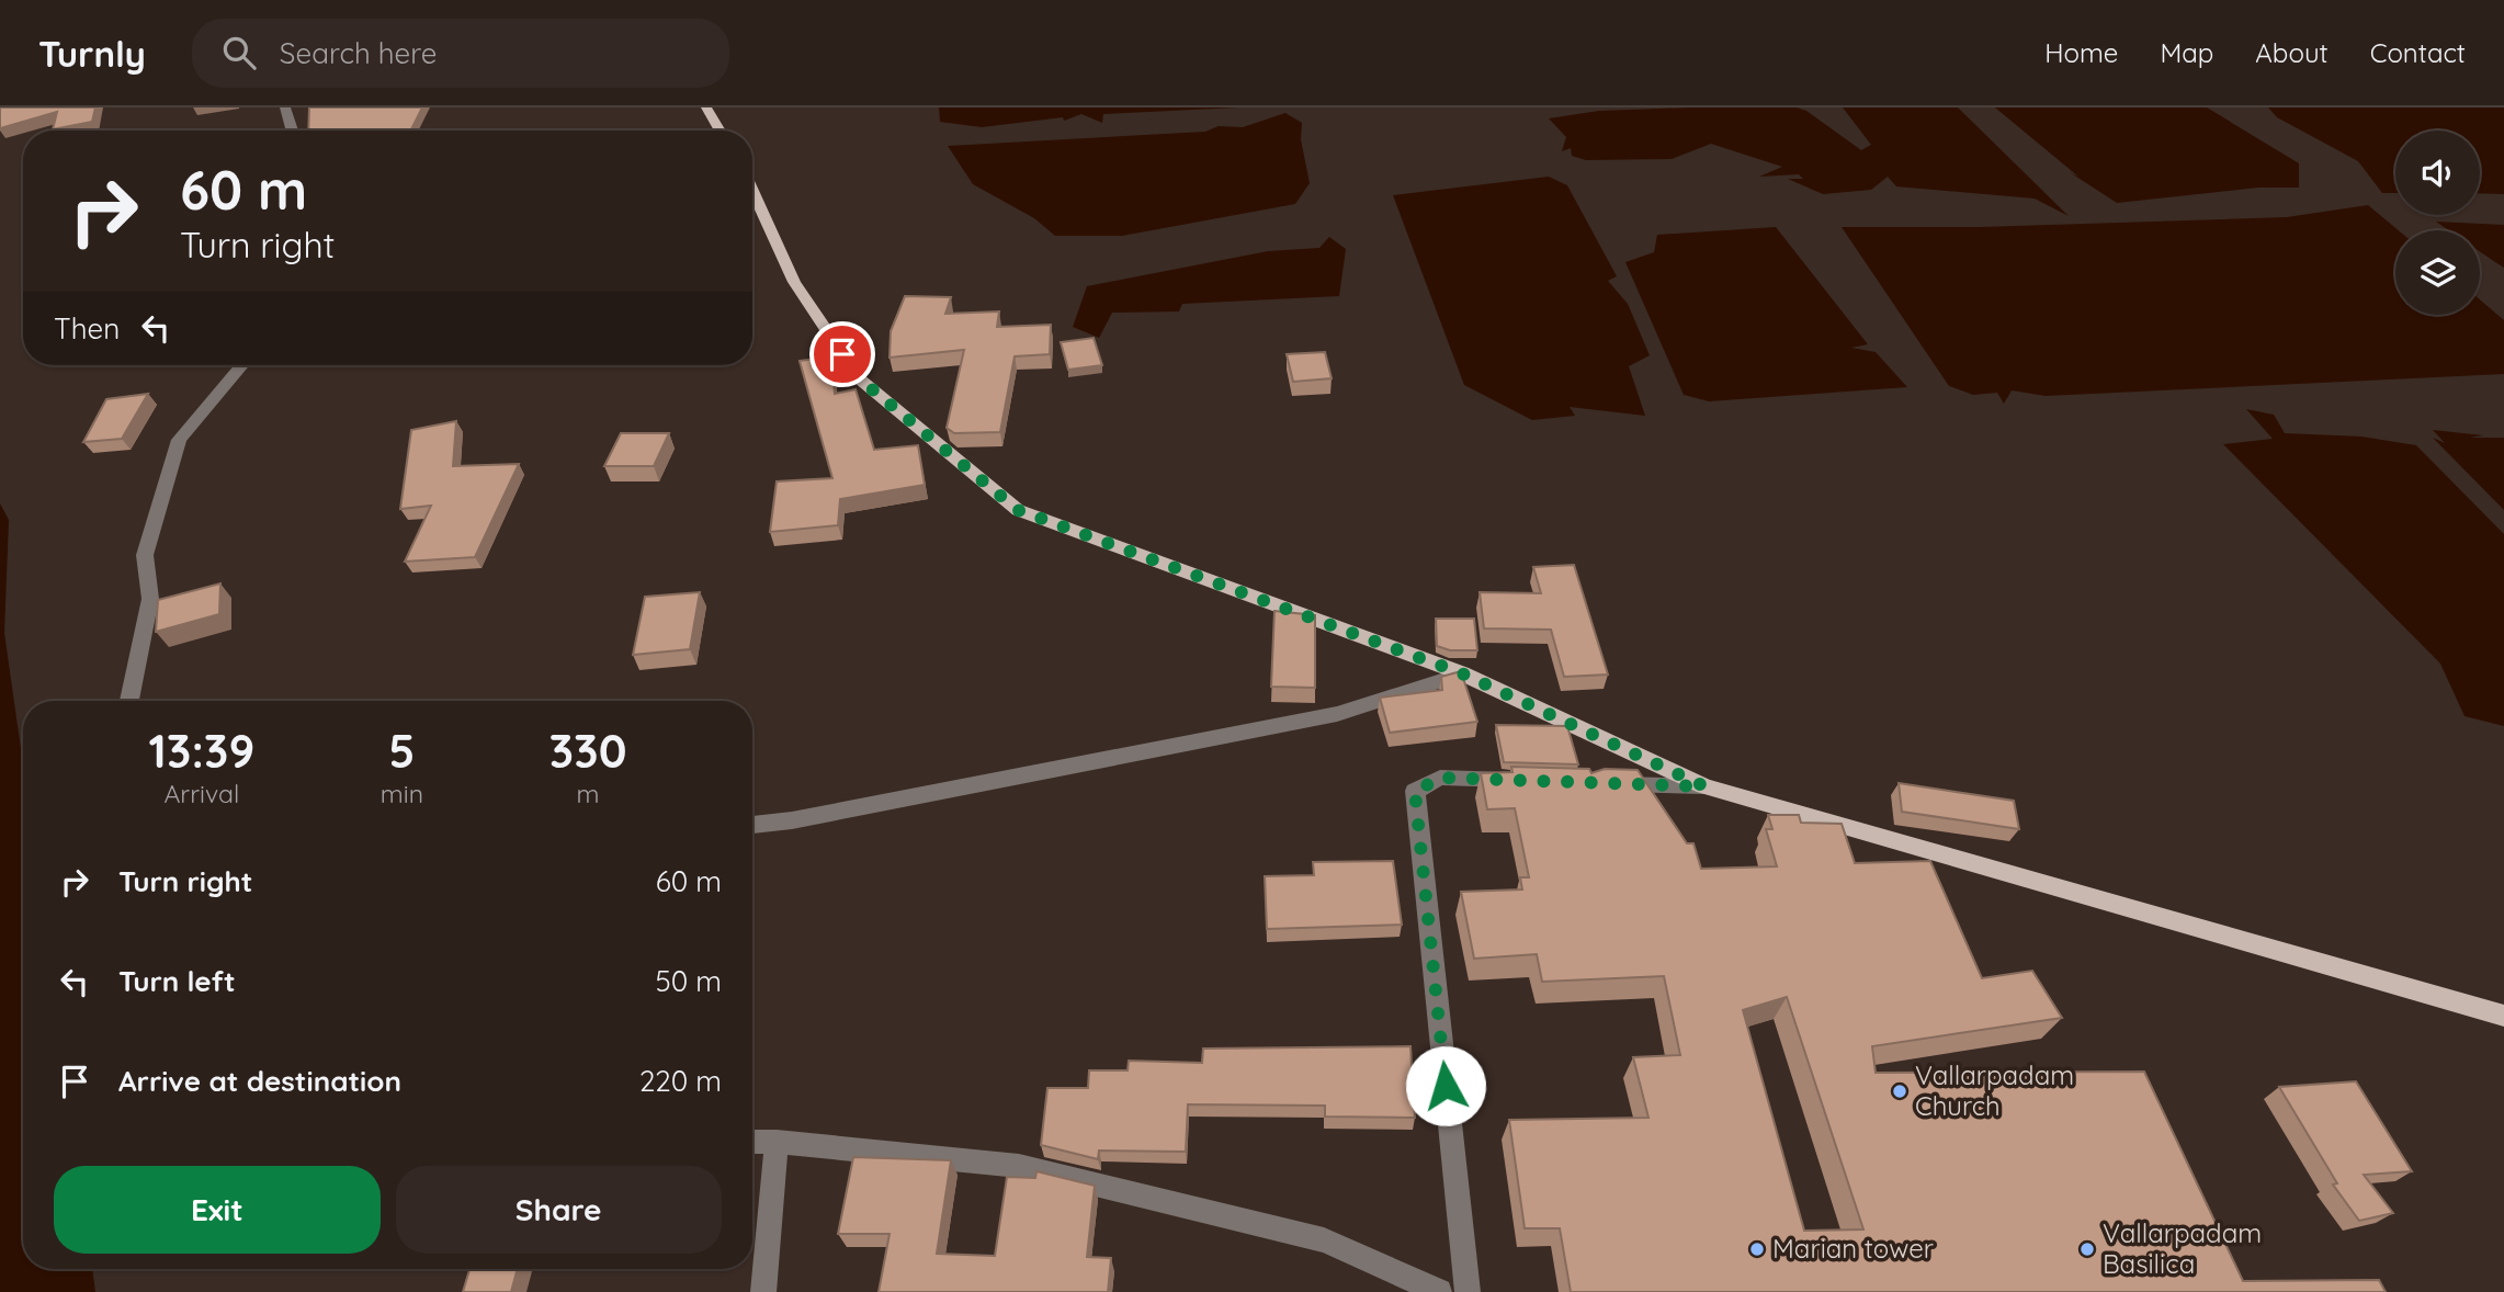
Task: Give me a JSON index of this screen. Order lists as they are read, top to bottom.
{
  "places": ["Vallarpadam Church", "Marian tower", "Vallarpadam Basilica"],
  "page": {
    "header": "Turnly",
    "search": "Search here",
    "nav": [
      "Home",
      "Map",
      "About",
      "Contact"
    ],
    "turn": ["60 m", "Turn right"],
    "then": "Then",
    "eta": [
      "13:39",
      "Arrival",
      "5",
      "min",
      "330",
      "m"
    ],
    "list": [
      {
        "name": "Turn right",
        "value": "60 m"
      },
      {
        "name": "Turn left",
        "value": "50 m"
      },
      {
        "name": "Arrive at destination",
        "value": "220 m"
      }
    ],
    "buttons": ["Exit", "Share"]
  }
}
